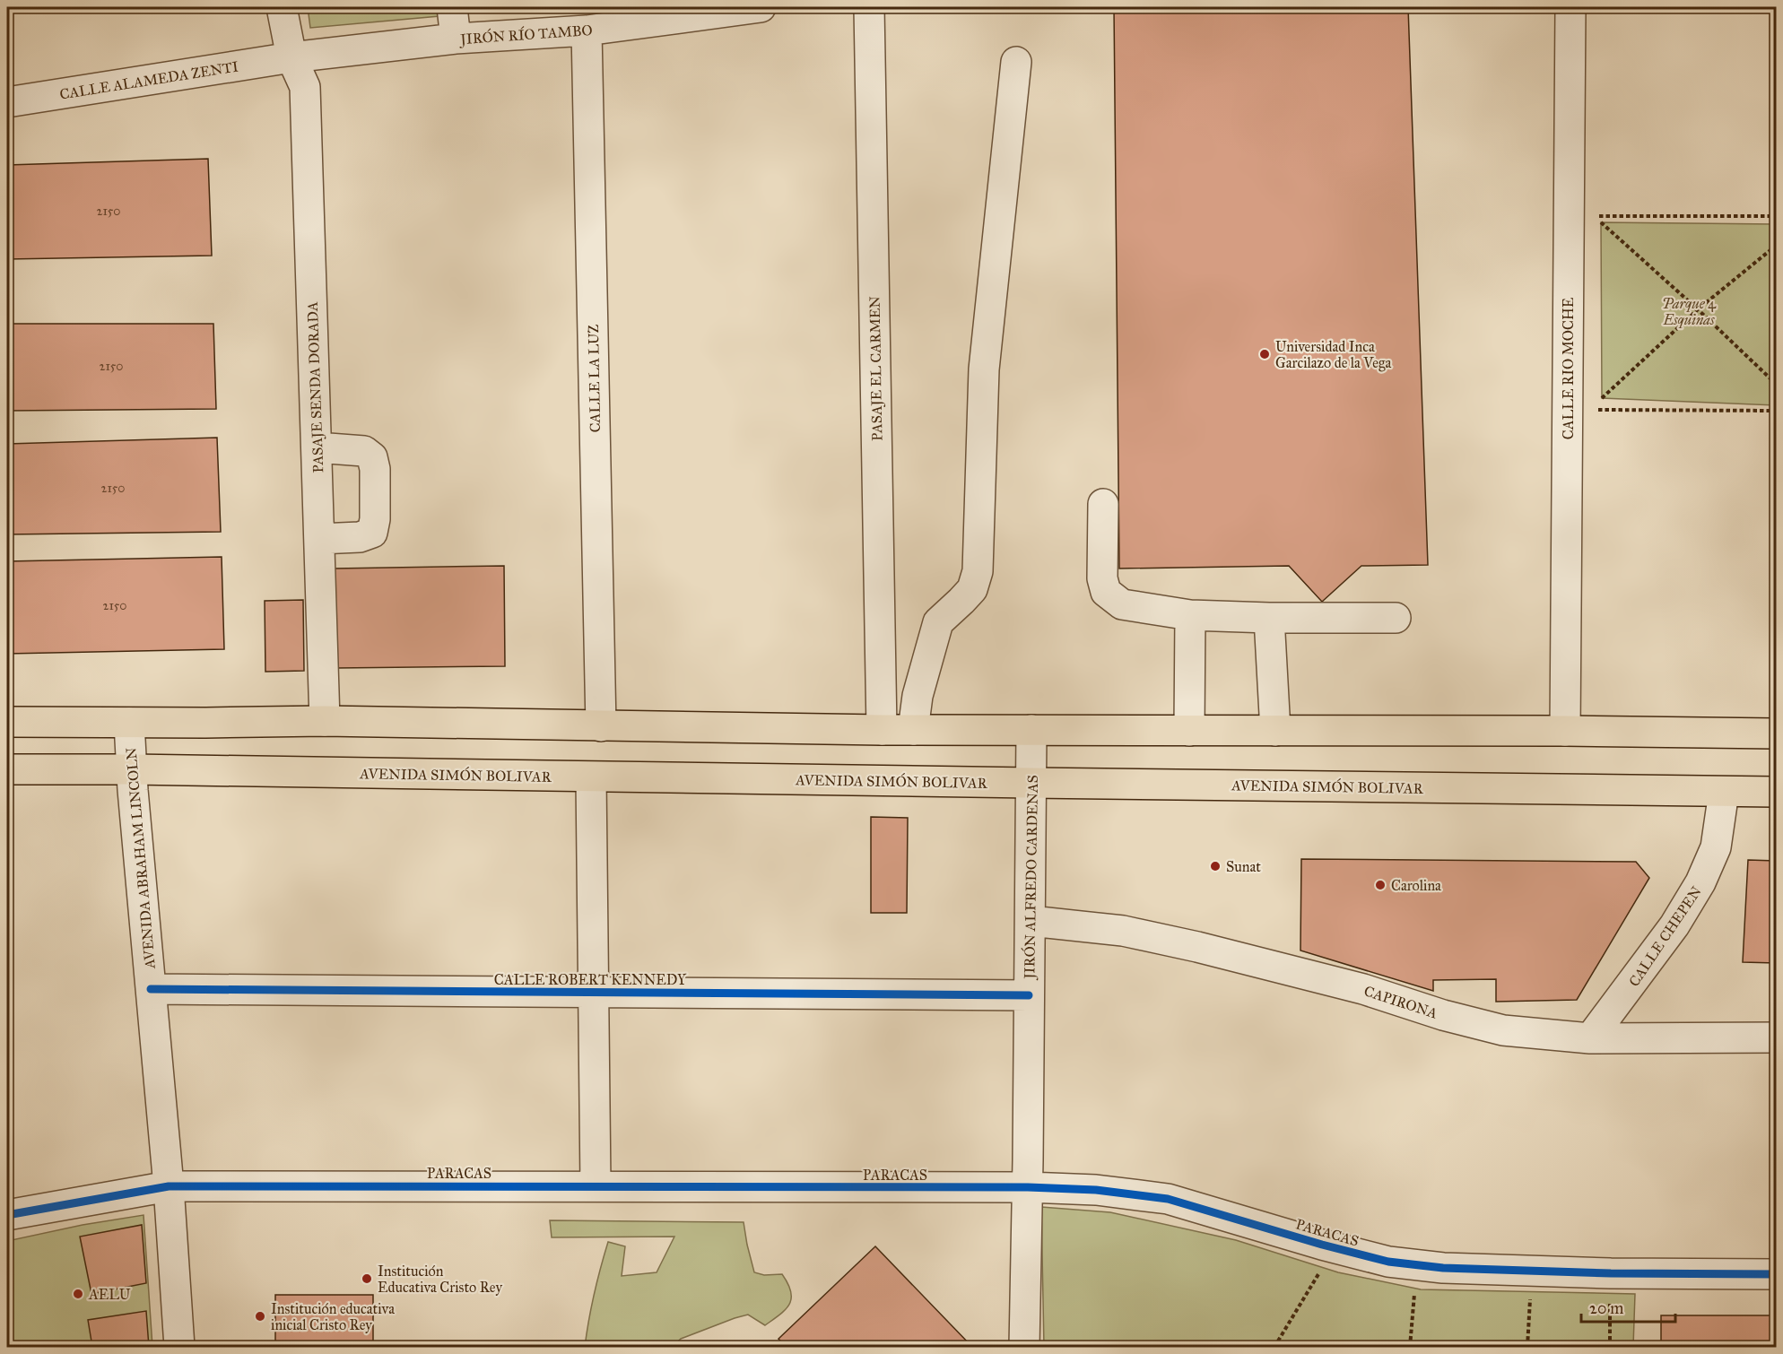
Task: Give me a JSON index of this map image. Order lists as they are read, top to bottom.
{
  "streets": {
    "main road": ["AVENIDA SIMÓN BOLIVAR"],
    "street": [
      "JIRÓN RÍO TAMBO",
      "CALLE ALAMEDA ZENTI",
      "PASAJE EL CARMEN",
      "CALLE RIO MOCHE",
      "CALLE LA LUZ",
      "PASAJE SENDA DORADA",
      "AVENIDA ABRAHAM LINCOLN",
      "JIRÓN ALFREDO CARDENAS",
      "CALLE CHEPEN",
      "CALLE ROBERT KENNEDY",
      "CAPIRONA",
      "PARACAS"
    ]
  },
  "crossings": [
    ["JIRÓN RÍO TAMBO", "CALLE ALAMEDA ZENTI"],
    ["JIRÓN RÍO TAMBO", "CALLE LA LUZ"],
    ["JIRÓN RÍO TAMBO", "PASAJE SENDA DORADA"],
    ["CALLE ALAMEDA ZENTI", "PASAJE SENDA DORADA"],
    ["AVENIDA SIMÓN BOLIVAR", "AVENIDA ABRAHAM LINCOLN"],
    ["AVENIDA SIMÓN BOLIVAR", "JIRÓN ALFREDO CARDENAS"],
    ["AVENIDA SIMÓN BOLIVAR", "CALLE CHEPEN"],
    ["AVENIDA ABRAHAM LINCOLN", "CALLE ROBERT KENNEDY"],
    ["AVENIDA ABRAHAM LINCOLN", "PARACAS"],
    ["JIRÓN ALFREDO CARDENAS", "CALLE ROBERT KENNEDY"],
    ["JIRÓN ALFREDO CARDENAS", "CAPIRONA"],
    ["JIRÓN ALFREDO CARDENAS", "PARACAS"],
    ["CALLE CHEPEN", "CAPIRONA"]
  ],
  "parks": ["Parque 4 Esquinas"],
  "places": [
    "Universidad Inca Garcilazo de la Vega",
    "Sunat",
    "Carolina",
    "Institución Educativa Cristo Rey",
    "AELU",
    "Institución educativa inicial Cristo Rey"
  ],
  "house_numbers": [
    "2150",
    "2150",
    "2150",
    "2150"
  ],
  "scale_bar": "20 m"
}
